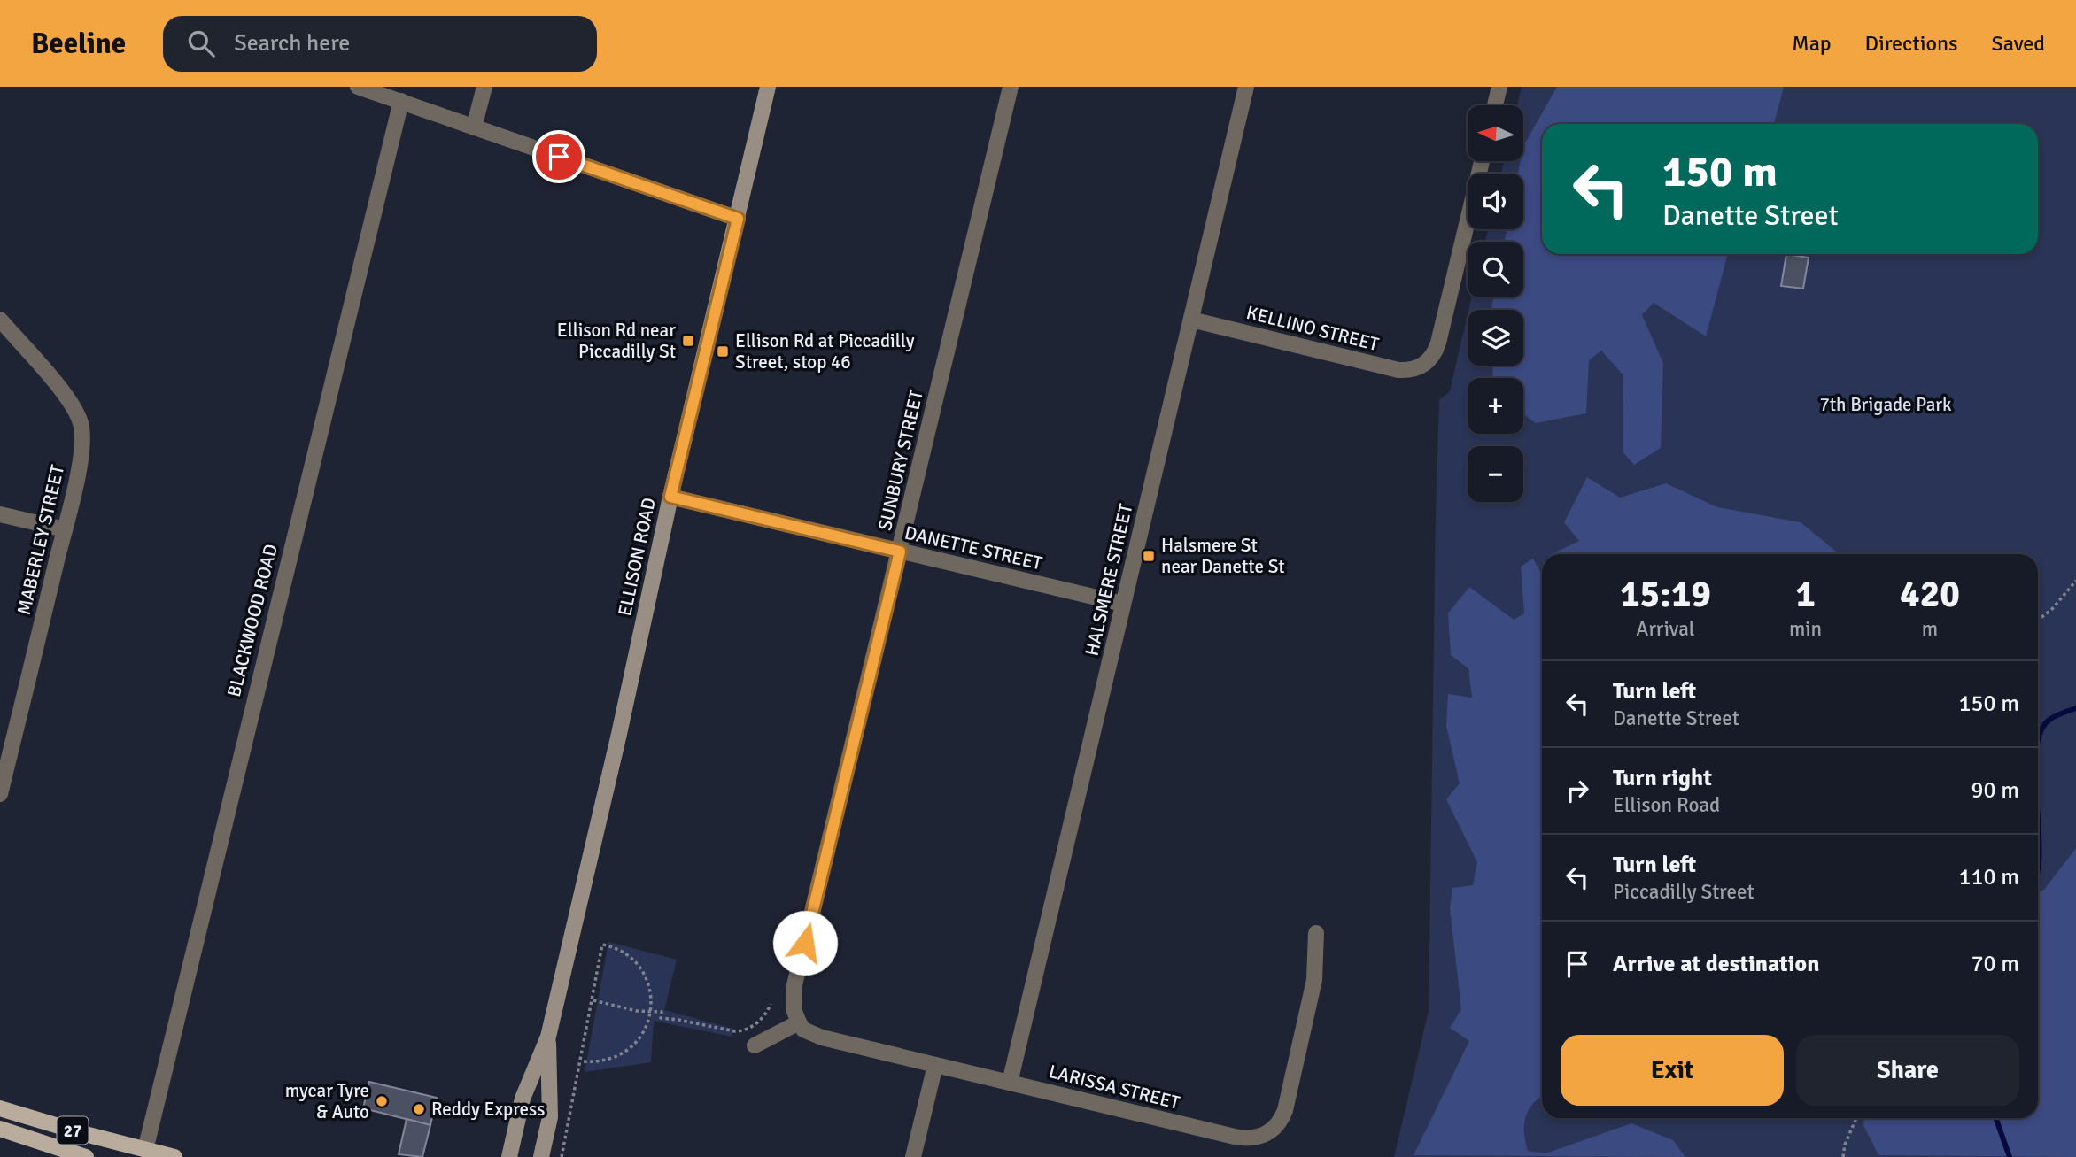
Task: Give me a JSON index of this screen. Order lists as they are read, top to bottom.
{
  "streets": {
    "main road": ["27"],
    "street": [
      "KELLINO STREET",
      "SUNBURY STREET",
      "MABERLEY STREET",
      "DANETTE STREET",
      "ELLISON ROAD",
      "HALSMERE STREET",
      "BLACKWOOD ROAD",
      "LARISSA STREET"
    ]
  },
  "crossings": [
    ["KELLINO STREET", "HALSMERE STREET"],
    ["SUNBURY STREET", "DANETTE STREET"],
    ["SUNBURY STREET", "LARISSA STREET"],
    ["DANETTE STREET", "ELLISON ROAD"],
    ["DANETTE STREET", "HALSMERE STREET"],
    ["HALSMERE STREET", "LARISSA STREET"],
    ["BLACKWOOD ROAD", "27"]
  ],
  "parks": ["7th Brigade Park"],
  "places": {
    "transit": ["Ellison Rd near Piccadilly St", "Ellison Rd at Piccadilly Street, stop 46", "Halsmere St near Danette St"],
    "other": ["mycar Tyre & Auto", "Reddy Express"]
  },
  "north": "left",
  "page": {
    "header": "Beeline",
    "search": "Search here",
    "nav": ["Map", "Directions", "Saved"],
    "map_buttons": ["+", "−"],
    "turn": ["150 m", "Danette Street"],
    "eta": [
      "15:19",
      "Arrival",
      "1",
      "min",
      "420",
      "m"
    ],
    "list": [
      {
        "name": "Turn left",
        "note": "Danette Street",
        "value": "150 m"
      },
      {
        "name": "Turn right",
        "note": "Ellison Road",
        "value": "90 m"
      },
      {
        "name": "Turn left",
        "note": "Piccadilly Street",
        "value": "110 m"
      },
      {
        "name": "Arrive at destination",
        "value": "70 m"
      }
    ],
    "buttons": ["Exit", "Share"]
  }
}
